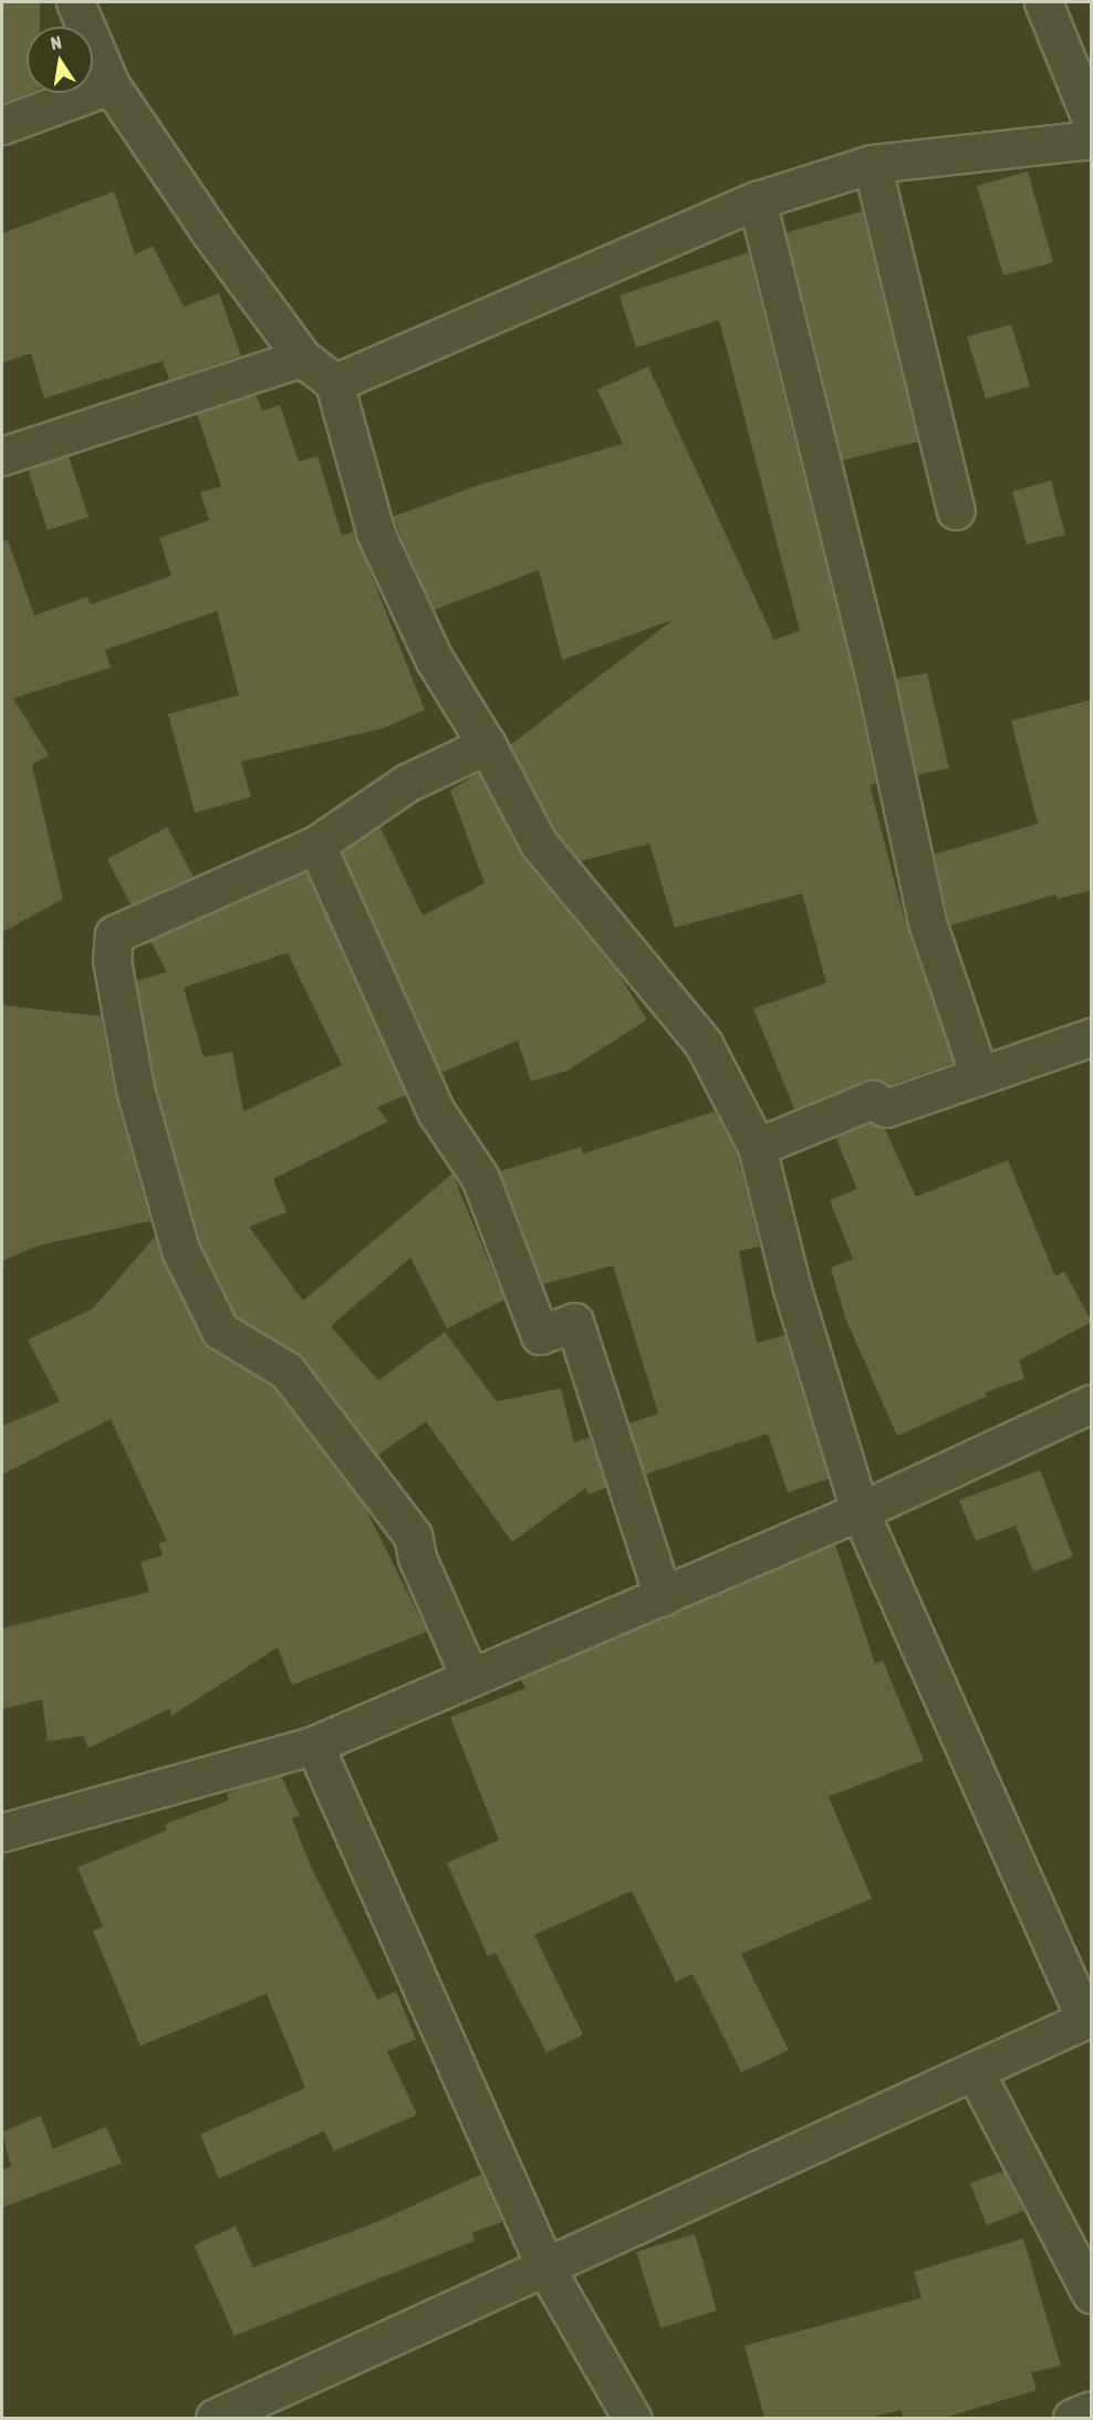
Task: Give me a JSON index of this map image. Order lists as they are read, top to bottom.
{
  "north": "top"
}
